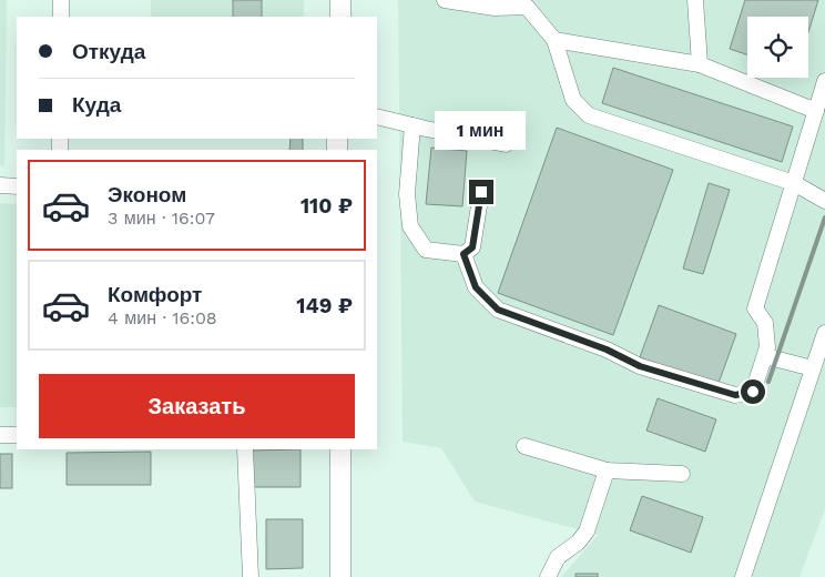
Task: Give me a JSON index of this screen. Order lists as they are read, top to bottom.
{
  "page": {
    "banner": ["Откуда", "Куда"],
    "bubble": "1 мин",
    "list": [
      {
        "name": "Эконом",
        "note": "3 мин · 16:07",
        "value": "110 ₽"
      },
      {
        "name": "Комфорт",
        "note": "4 мин · 16:08",
        "value": "149 ₽"
      }
    ],
    "buttons": "Заказать"
  }
}
